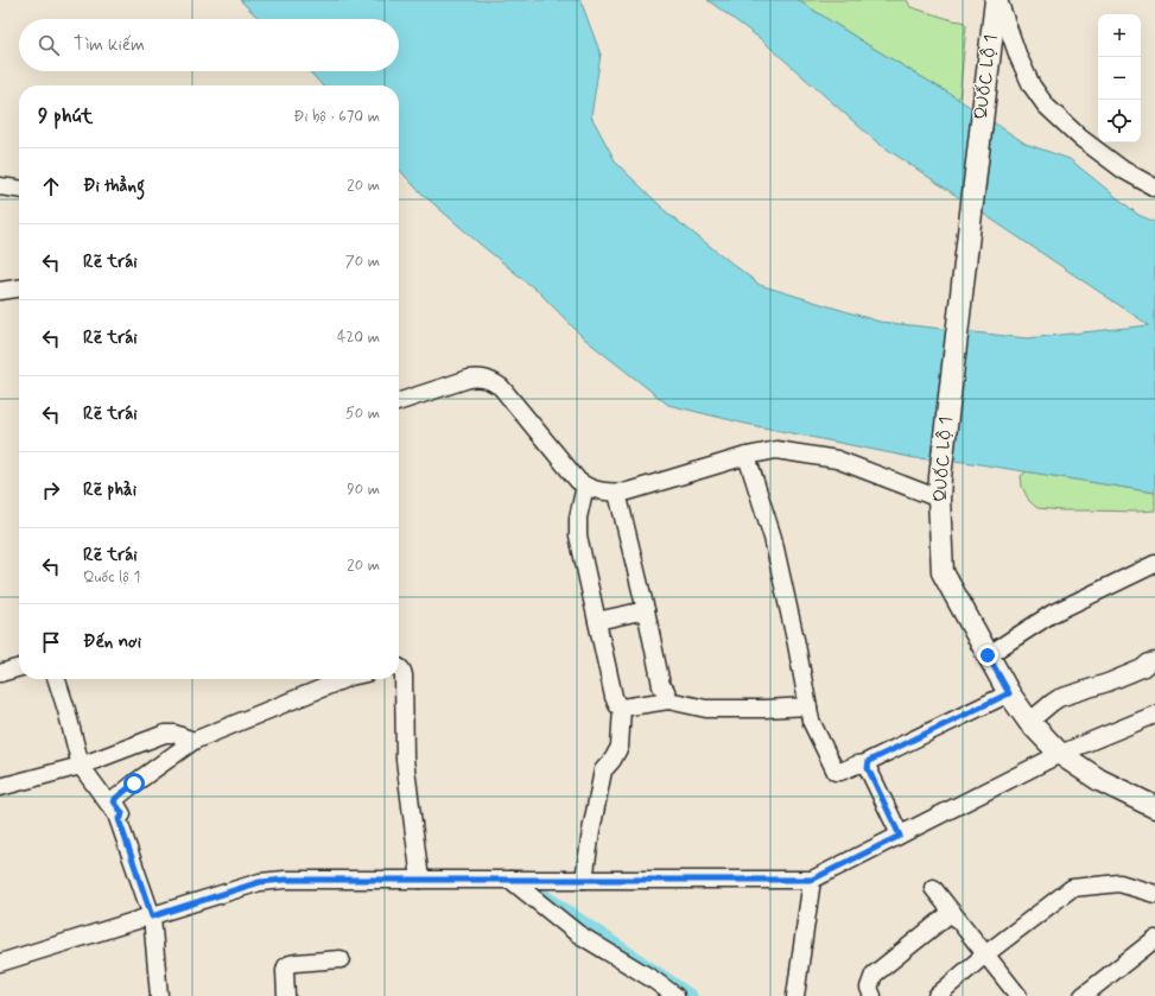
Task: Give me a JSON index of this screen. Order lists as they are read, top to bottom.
{
  "streets": {
    "main road": ["QUỐC LỘ 1"]
  },
  "page": {
    "map_buttons": ["+", "−"],
    "search": "Tìm kiếm",
    "heading": ["9 phút", "Đi bộ · 670 m"],
    "list": [
      ["Đi thẳng", "20 m"],
      ["Rẽ trái", "70 m"],
      ["Rẽ trái", "420 m"],
      ["Rẽ trái", "50 m"],
      ["Rẽ phải", "90 m"],
      ["Rẽ trái", "Quốc lộ 1", "20 m"],
      "Đến nơi"
    ]
  }
}
